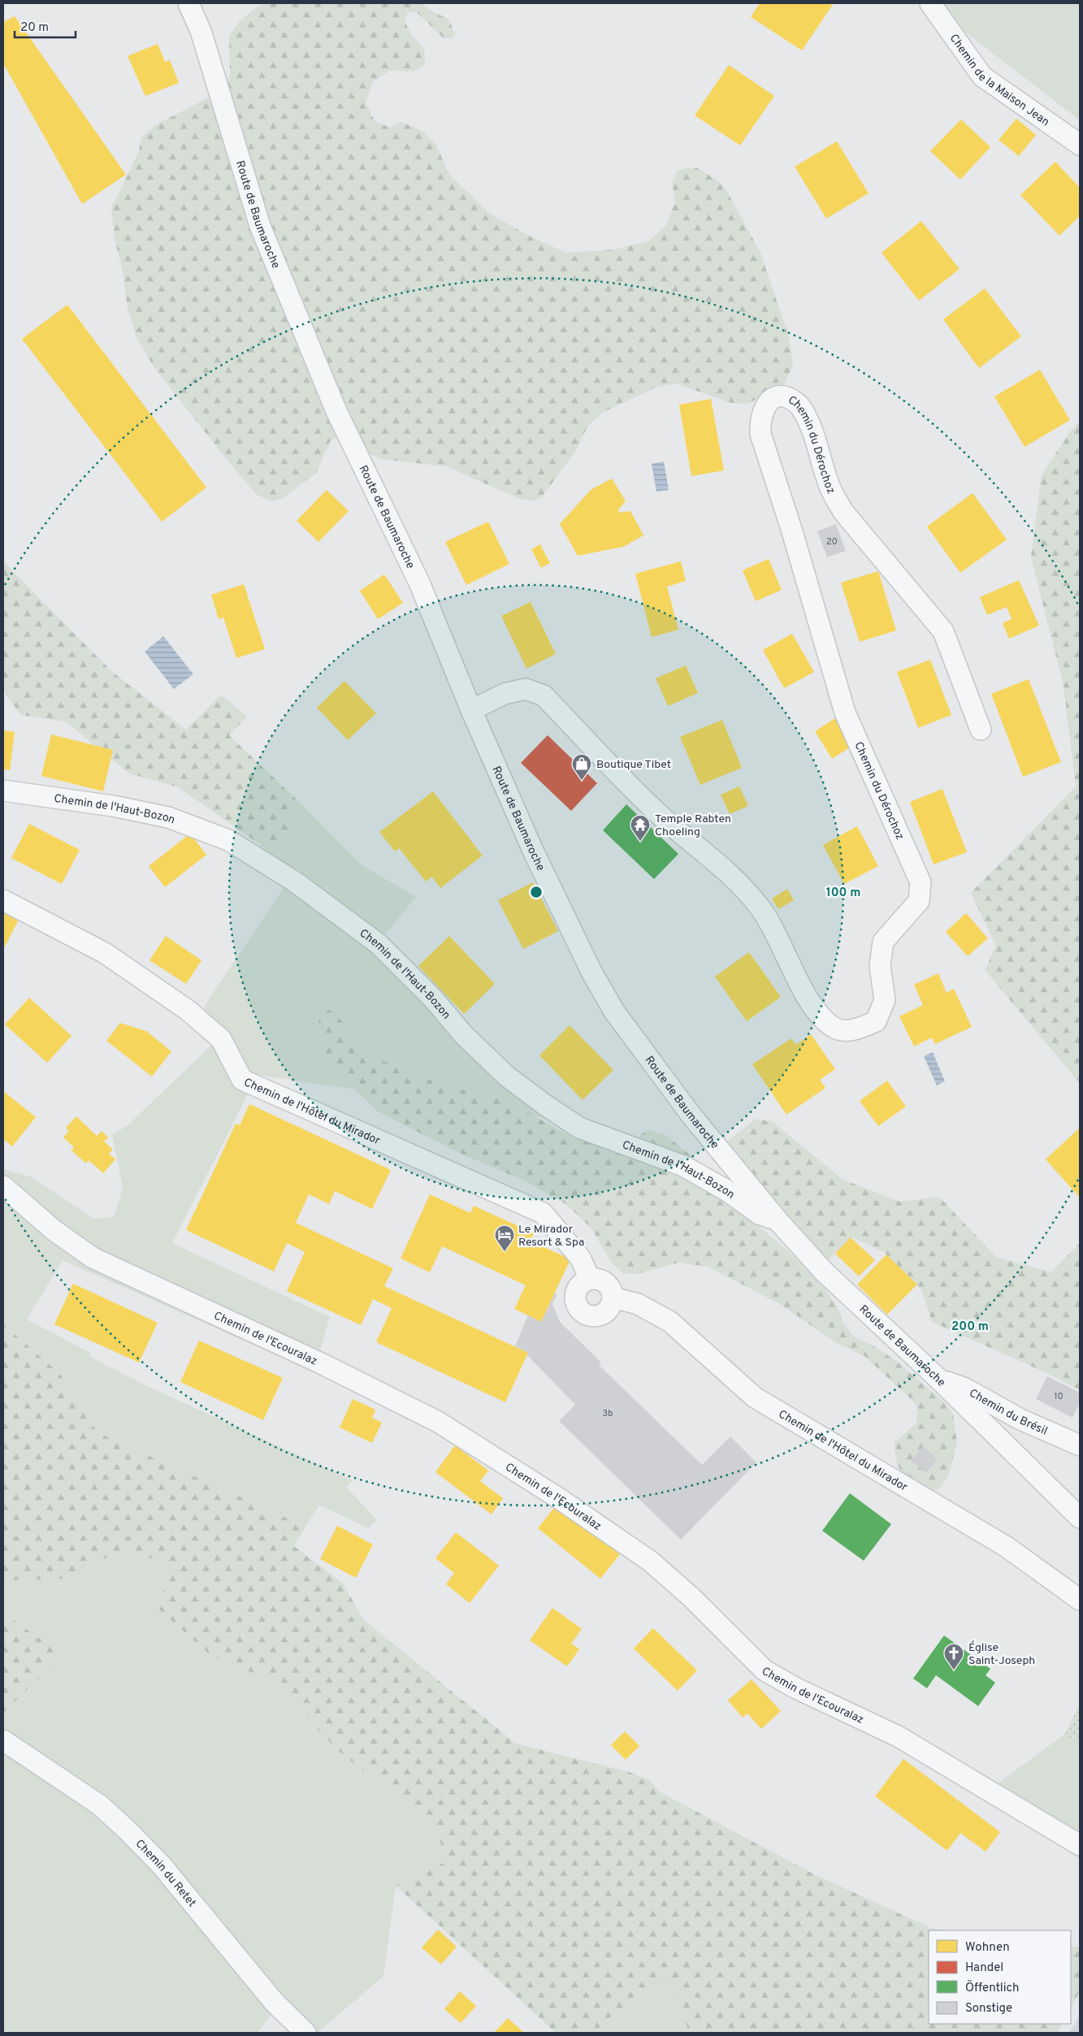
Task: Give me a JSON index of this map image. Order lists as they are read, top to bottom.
{
  "streets": {
    "street": [
      "Chemin de la Maison Jean",
      "Route de Baumaroche",
      "Chemin du Dérochoz",
      "Chemin de l'Haut-Bozon",
      "Chemin de l'Hôtel du Mirador",
      "Chemin de l'Ecouralaz",
      "Chemin du Brésil",
      "Chemin du Retet"
    ]
  },
  "crossings": [
    ["Route de Baumaroche", "Chemin du Dérochoz"],
    ["Route de Baumaroche", "Chemin de l'Haut-Bozon"],
    ["Route de Baumaroche", "Chemin du Brésil"]
  ],
  "places": {
    "shop": ["Boutique Tibet"],
    "temple": ["Temple Rabten Choeling"],
    "hotel": ["Le Mirador Resort & Spa"],
    "church": ["Église Saint-Joseph"]
  },
  "house_numbers": ["20", "10", "3b"],
  "legend": [
    "Wohnen",
    "Handel",
    "Öffentlich",
    "Sonstige"
  ],
  "scale_bar": "20 m",
  "rings": ["100 m", "200 m"]
}
